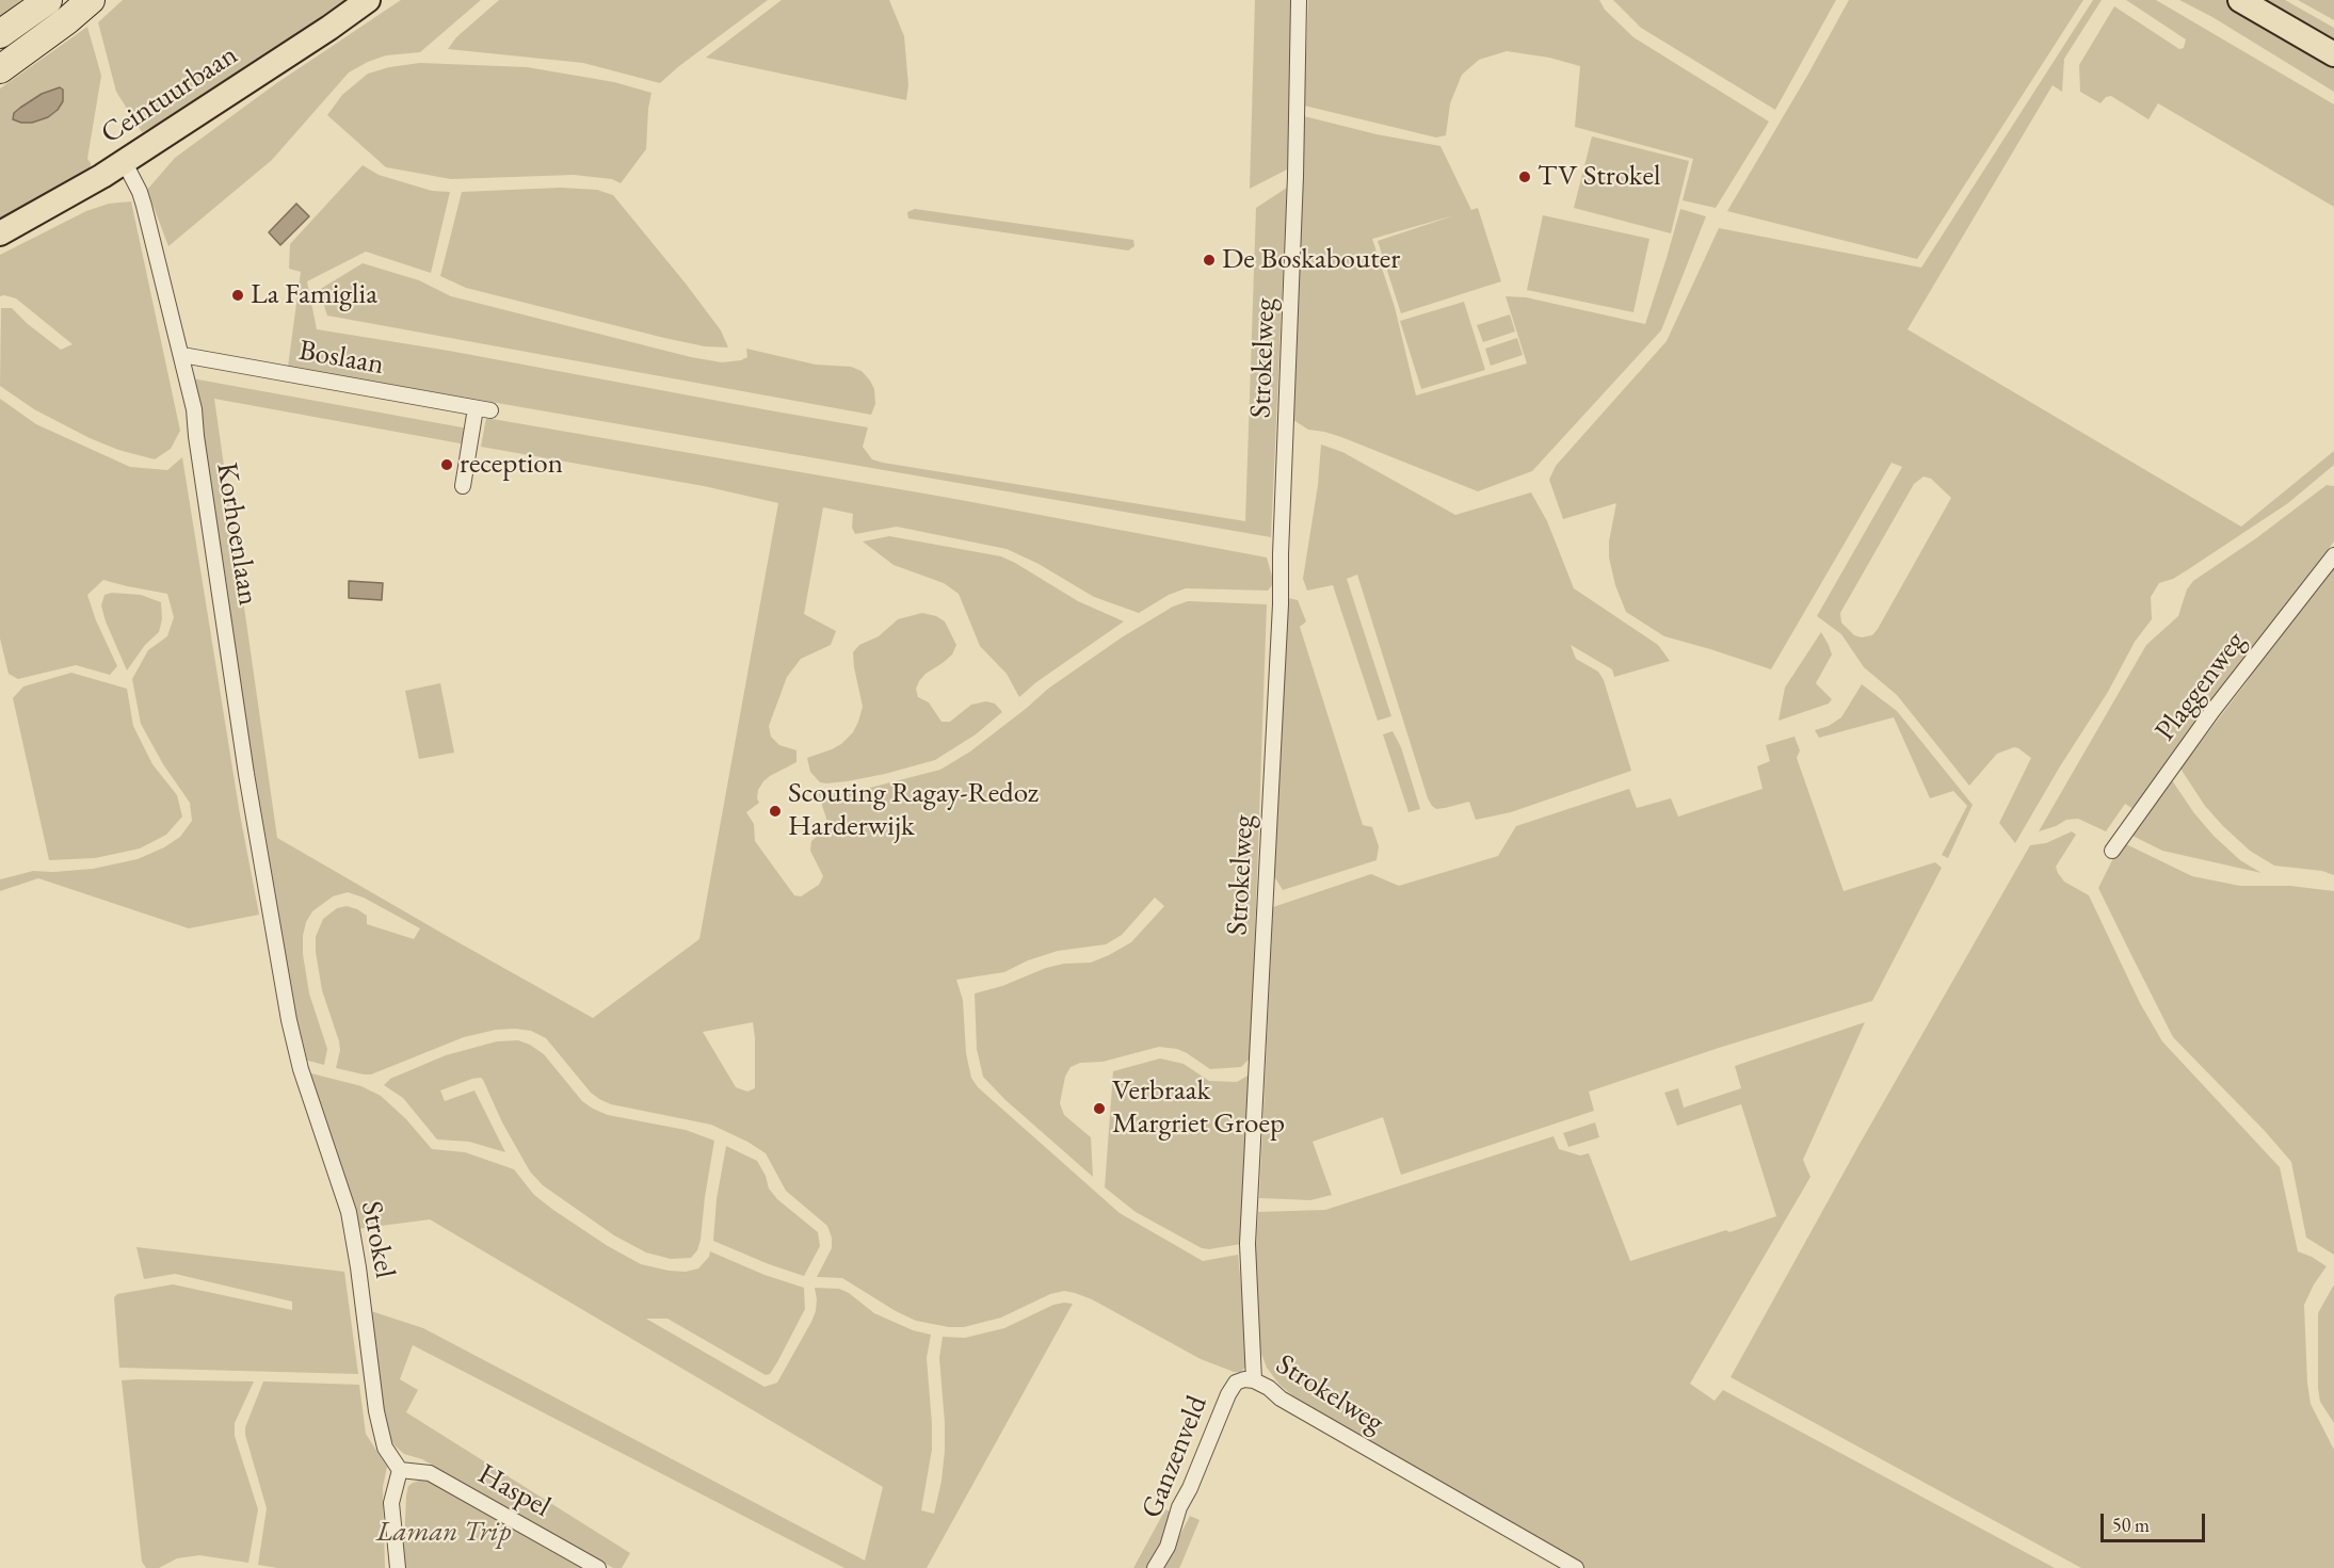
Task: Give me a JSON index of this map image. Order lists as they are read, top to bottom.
{
  "streets": {
    "main road": ["Ceintuurbaan"],
    "street": [
      "Boslaan",
      "Strokelweg",
      "Korhoenlaan",
      "Plaggenweg",
      "Strokel",
      "Ganzenveld",
      "Haspel"
    ]
  },
  "crossings": [
    ["Ceintuurbaan", "Korhoenlaan"],
    ["Boslaan", "Korhoenlaan"],
    ["Strokelweg", "Ganzenveld"],
    ["Korhoenlaan", "Strokel"],
    ["Strokel", "Haspel"]
  ],
  "parks": ["Laman Trip"],
  "places": [
    "TV Strokel",
    "De Boskabouter",
    "La Famiglia",
    "reception",
    "Scouting Ragay-Redoz Harderwijk",
    "Verbraak Margriet Groep"
  ],
  "scale_bar": "50 m"
}
